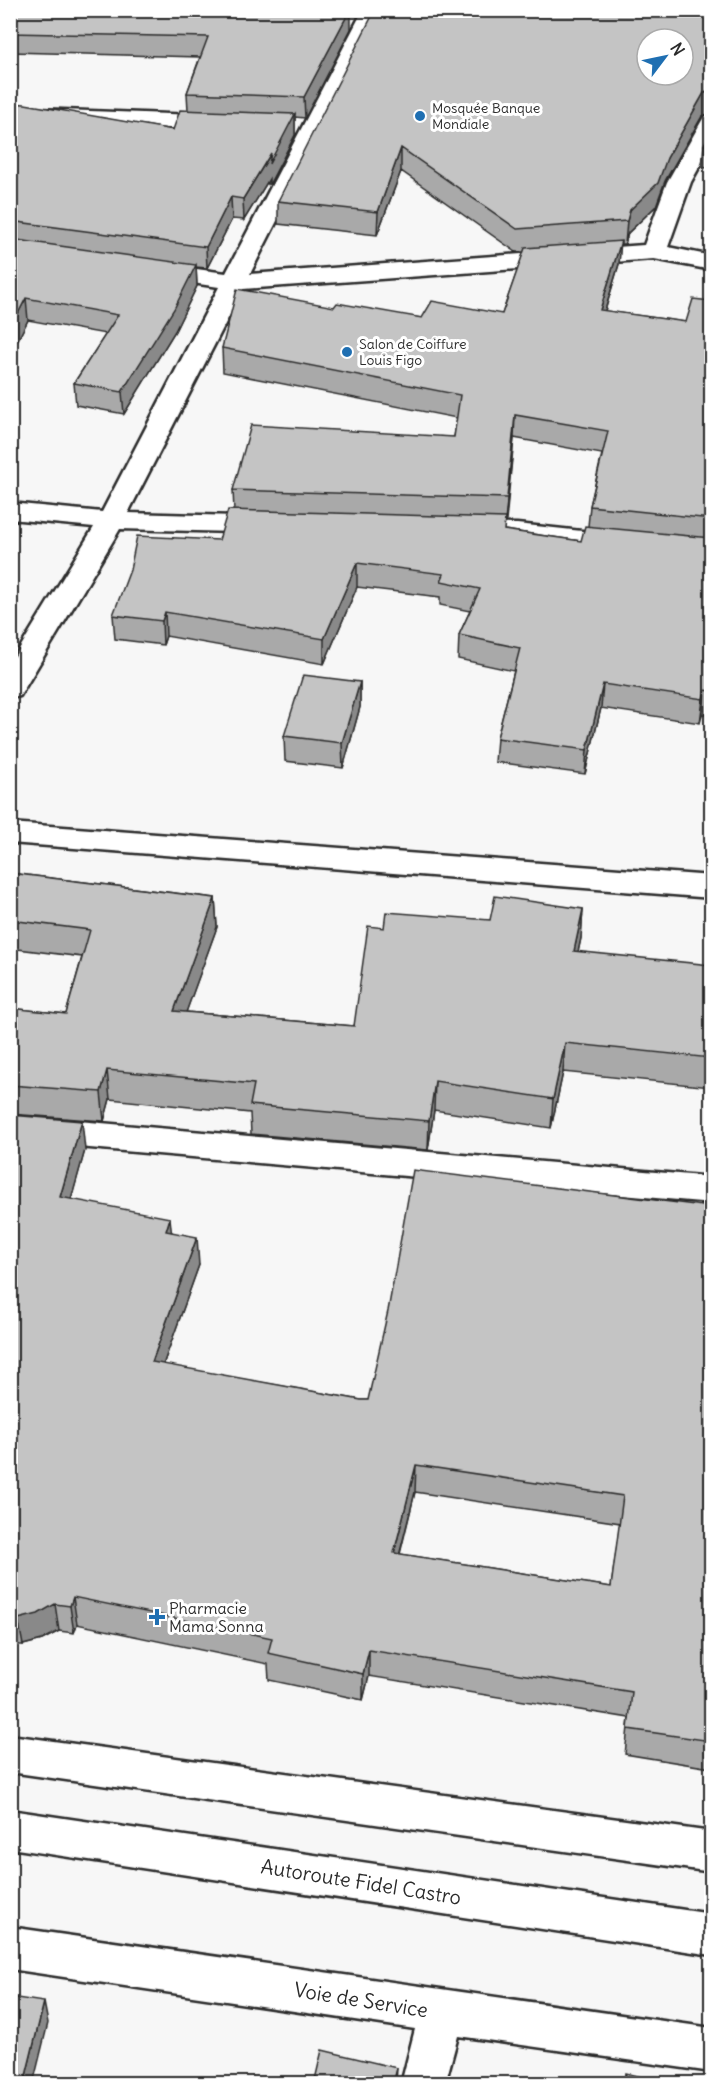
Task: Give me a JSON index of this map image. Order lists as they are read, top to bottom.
{
  "streets": {
    "main road": ["Autoroute Fidel Castro", "Voie de Service"]
  },
  "places": {
    "other": ["Mosquée Banque Mondiale", "Salon de Coiffure Louis Figo"],
    "health": ["Pharmacie Mama Sonna"]
  },
  "north": "top right"
}
